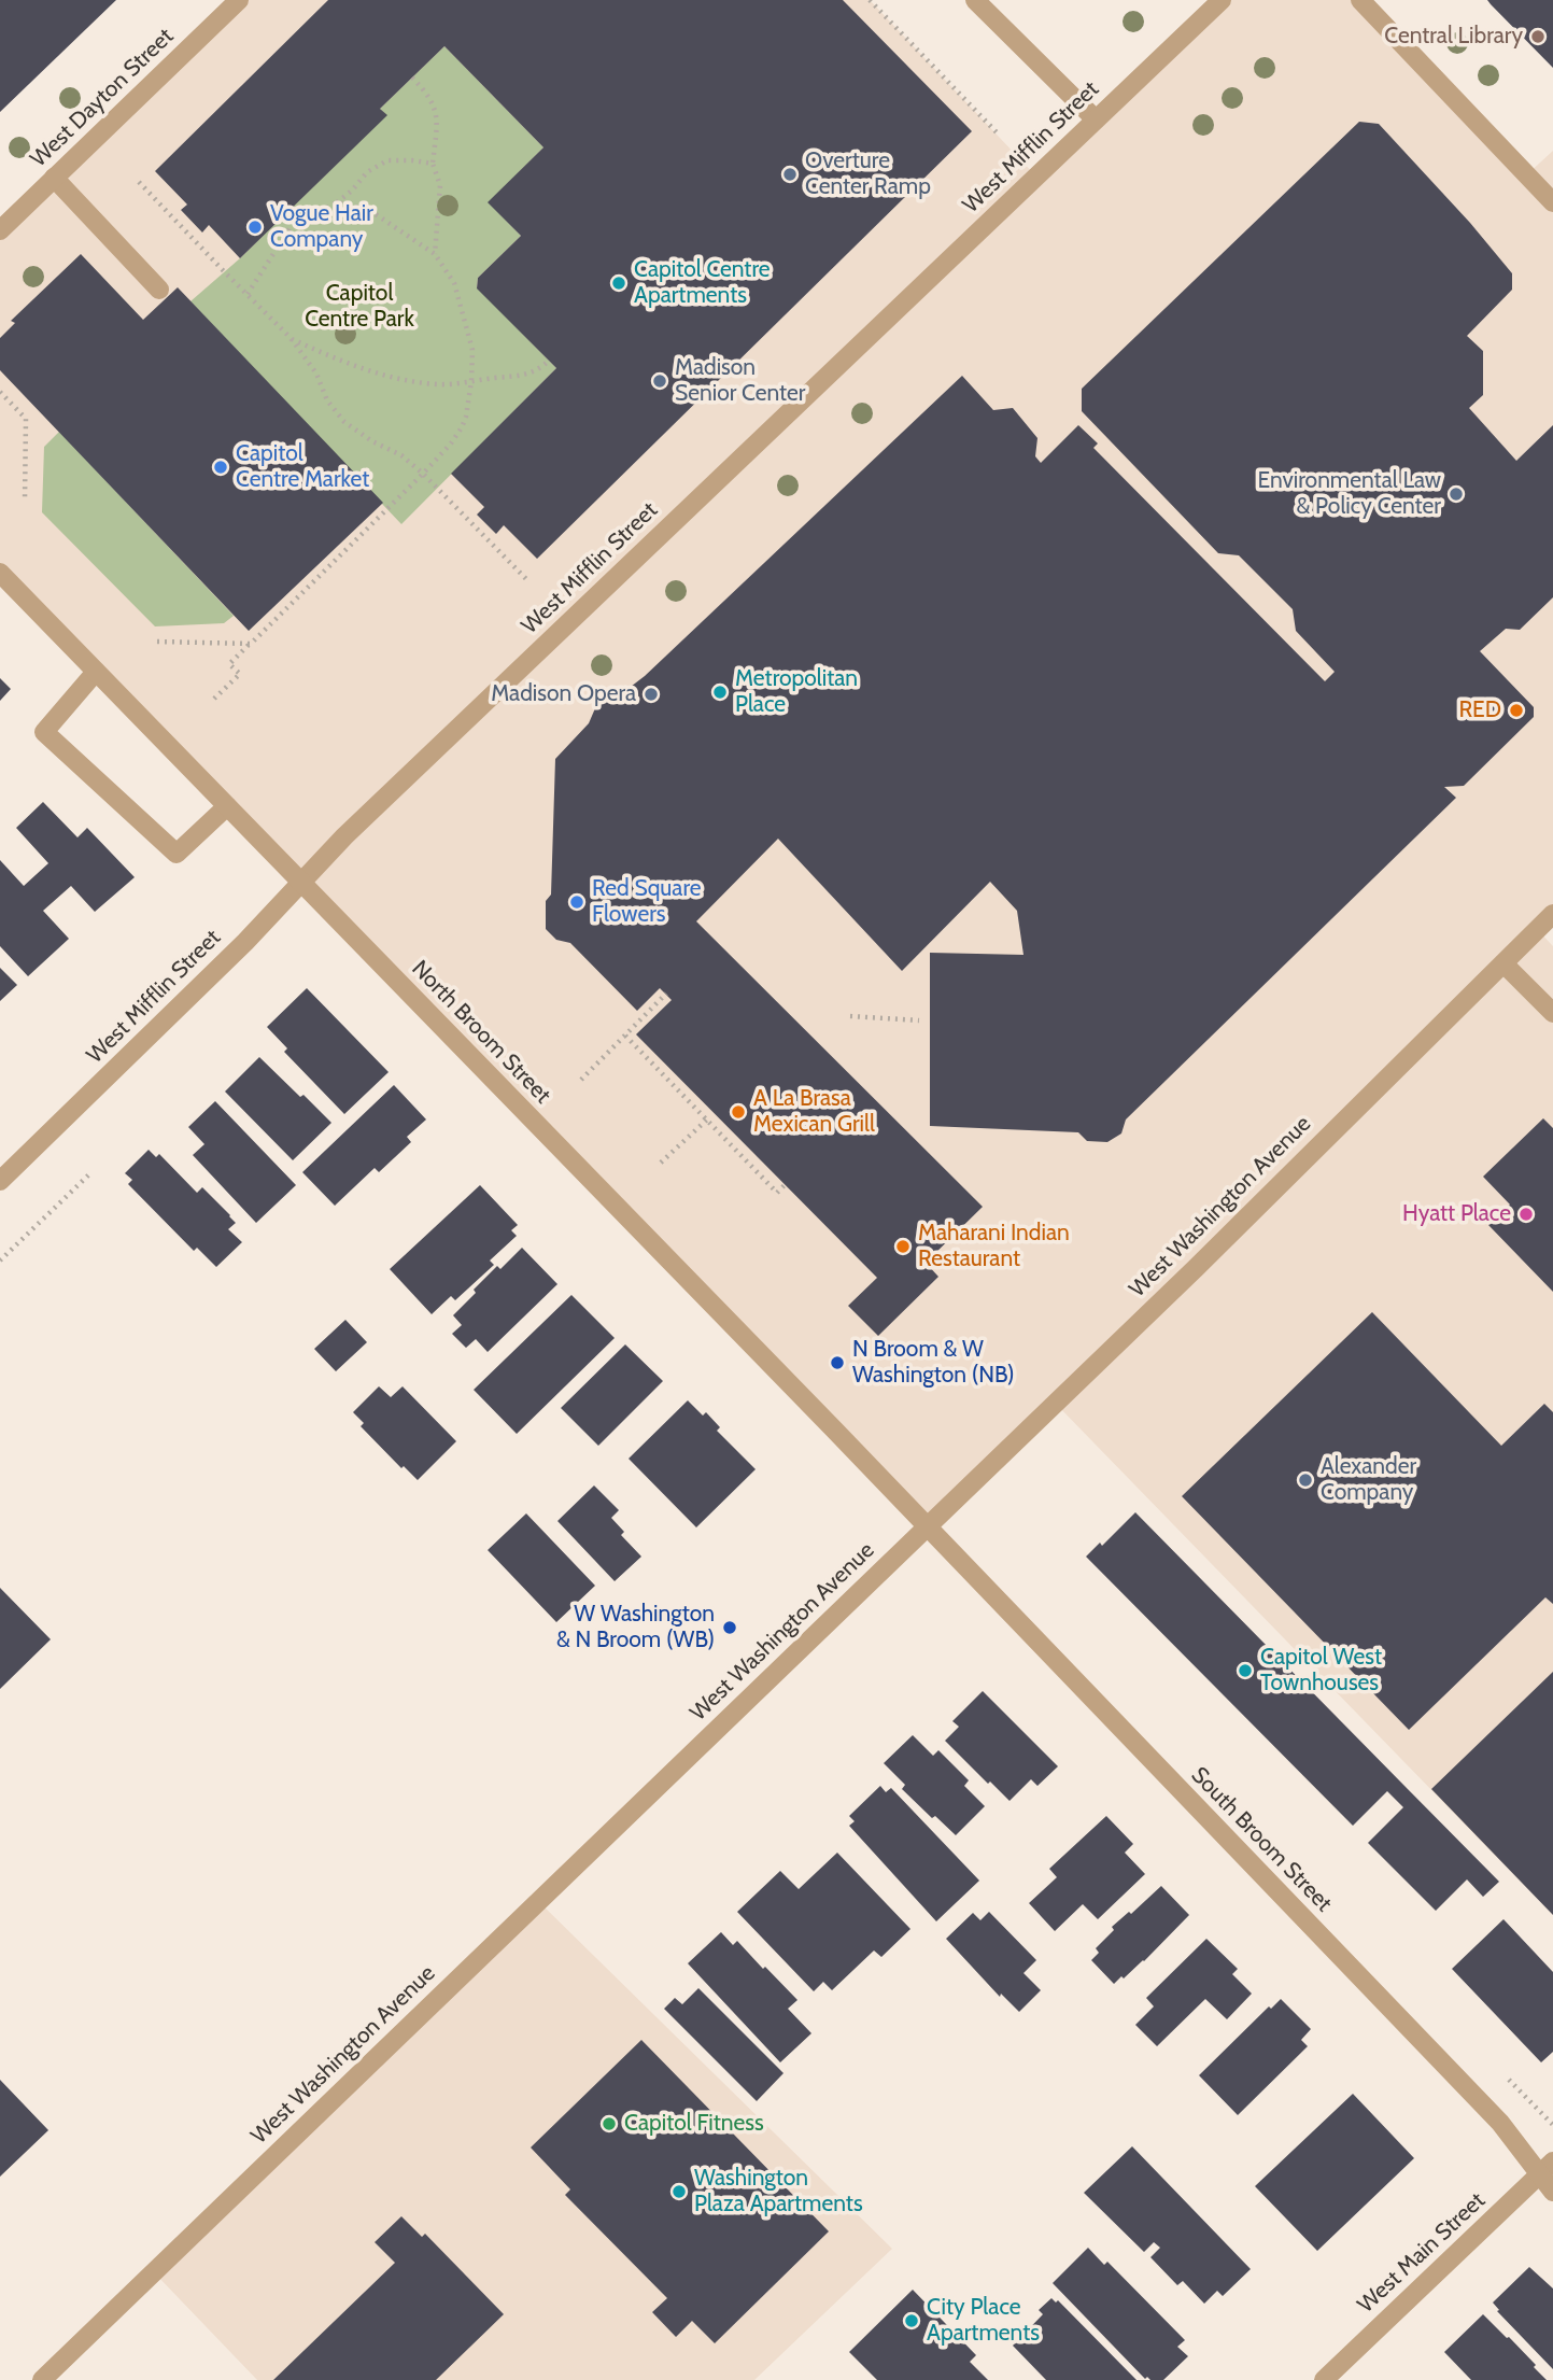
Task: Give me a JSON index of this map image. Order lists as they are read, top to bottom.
{
  "streets": {
    "street": [
      "West Dayton Street",
      "West Mifflin Street",
      "North Broom Street",
      "West Washington Avenue",
      "South Broom Street",
      "West Main Street"
    ]
  },
  "crossings": [
    ["West Mifflin Street", "North Broom Street"],
    ["North Broom Street", "West Washington Avenue"],
    ["North Broom Street", "South Broom Street"],
    ["West Washington Avenue", "South Broom Street"],
    ["South Broom Street", "West Main Street"]
  ],
  "parks": ["Capitol Centre Park"],
  "places": [
    "Central Library",
    "Overture Center Ramp",
    "Vogue Hair Company",
    "Capitol Centre Apartments",
    "Madison Senior Center",
    "Capitol Centre Market",
    "Environmental Law & Policy Center",
    "Metropolitan Place",
    "Madison Opera",
    "RED",
    "Red Square Flowers",
    "A La Brasa Mexican Grill",
    "Hyatt Place",
    "Maharani Indian Restaurant",
    "N Broom & W Washington (NB)",
    "Alexander Company",
    "W Washington & N Broom (WB)",
    "Capitol West Townhouses",
    "Capitol Fitness",
    "Washington Plaza Apartments",
    "City Place Apartments"
  ]
}
